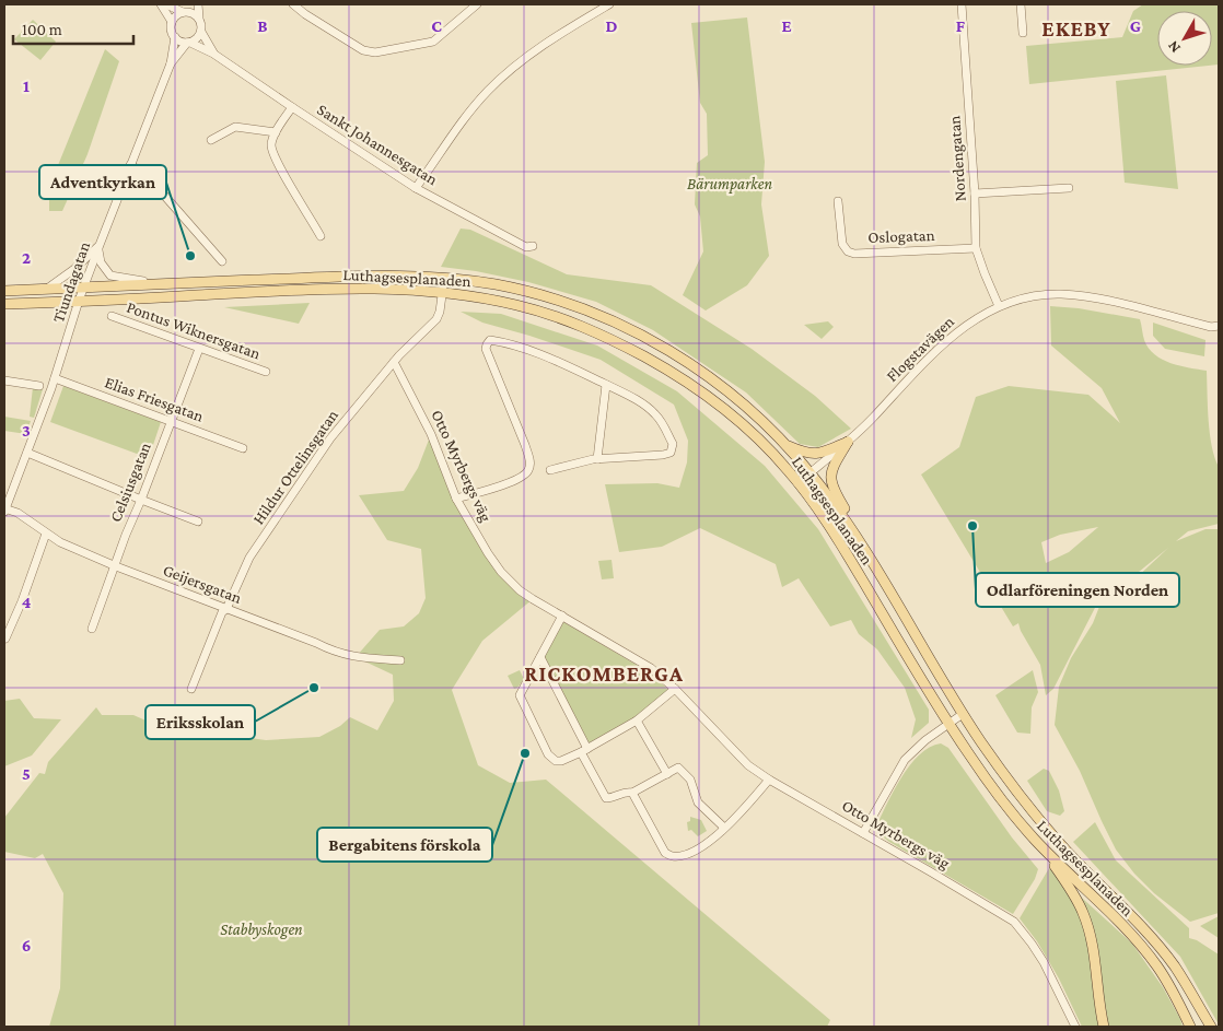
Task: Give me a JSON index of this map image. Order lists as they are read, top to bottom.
{
  "streets": {
    "main road": ["Luthagsesplanaden"],
    "street": [
      "Sankt Johannesgatan",
      "Nordengatan",
      "Oslogatan",
      "Tiundagatan",
      "Pontus Wiknersgatan",
      "Flogstavägen",
      "Elias Friesgatan",
      "Otto Myrbergs väg",
      "Hildur Ottelinsgatan",
      "Celsiusgatan",
      "Geijersgatan"
    ]
  },
  "crossings": [
    ["Sankt Johannesgatan", "Tiundagatan"],
    ["Nordengatan", "Oslogatan"],
    ["Nordengatan", "Flogstavägen"],
    ["Luthagsesplanaden", "Tiundagatan"],
    ["Luthagsesplanaden", "Flogstavägen"],
    ["Luthagsesplanaden", "Hildur Ottelinsgatan"],
    ["Tiundagatan", "Elias Friesgatan"],
    ["Tiundagatan", "Geijersgatan"],
    ["Pontus Wiknersgatan", "Celsiusgatan"],
    ["Elias Friesgatan", "Celsiusgatan"],
    ["Otto Myrbergs väg", "Hildur Ottelinsgatan"],
    ["Hildur Ottelinsgatan", "Geijersgatan"],
    ["Celsiusgatan", "Geijersgatan"]
  ],
  "districts": ["EKEBY", "RICKOMBERGA"],
  "parks": ["Bärumparken", "Stabbyskogen"],
  "places": [
    "Adventkyrkan",
    "Odlarföreningen Norden",
    "Eriksskolan",
    "Bergabitens förskola"
  ],
  "scale_bar": "100 m",
  "north": "bottom left",
  "grid": {
    "columns": [
      "B",
      "C",
      "D",
      "E",
      "F",
      "G"
    ],
    "rows": [
      "1",
      "2",
      "3",
      "4",
      "5",
      "6"
    ]
  }
}
